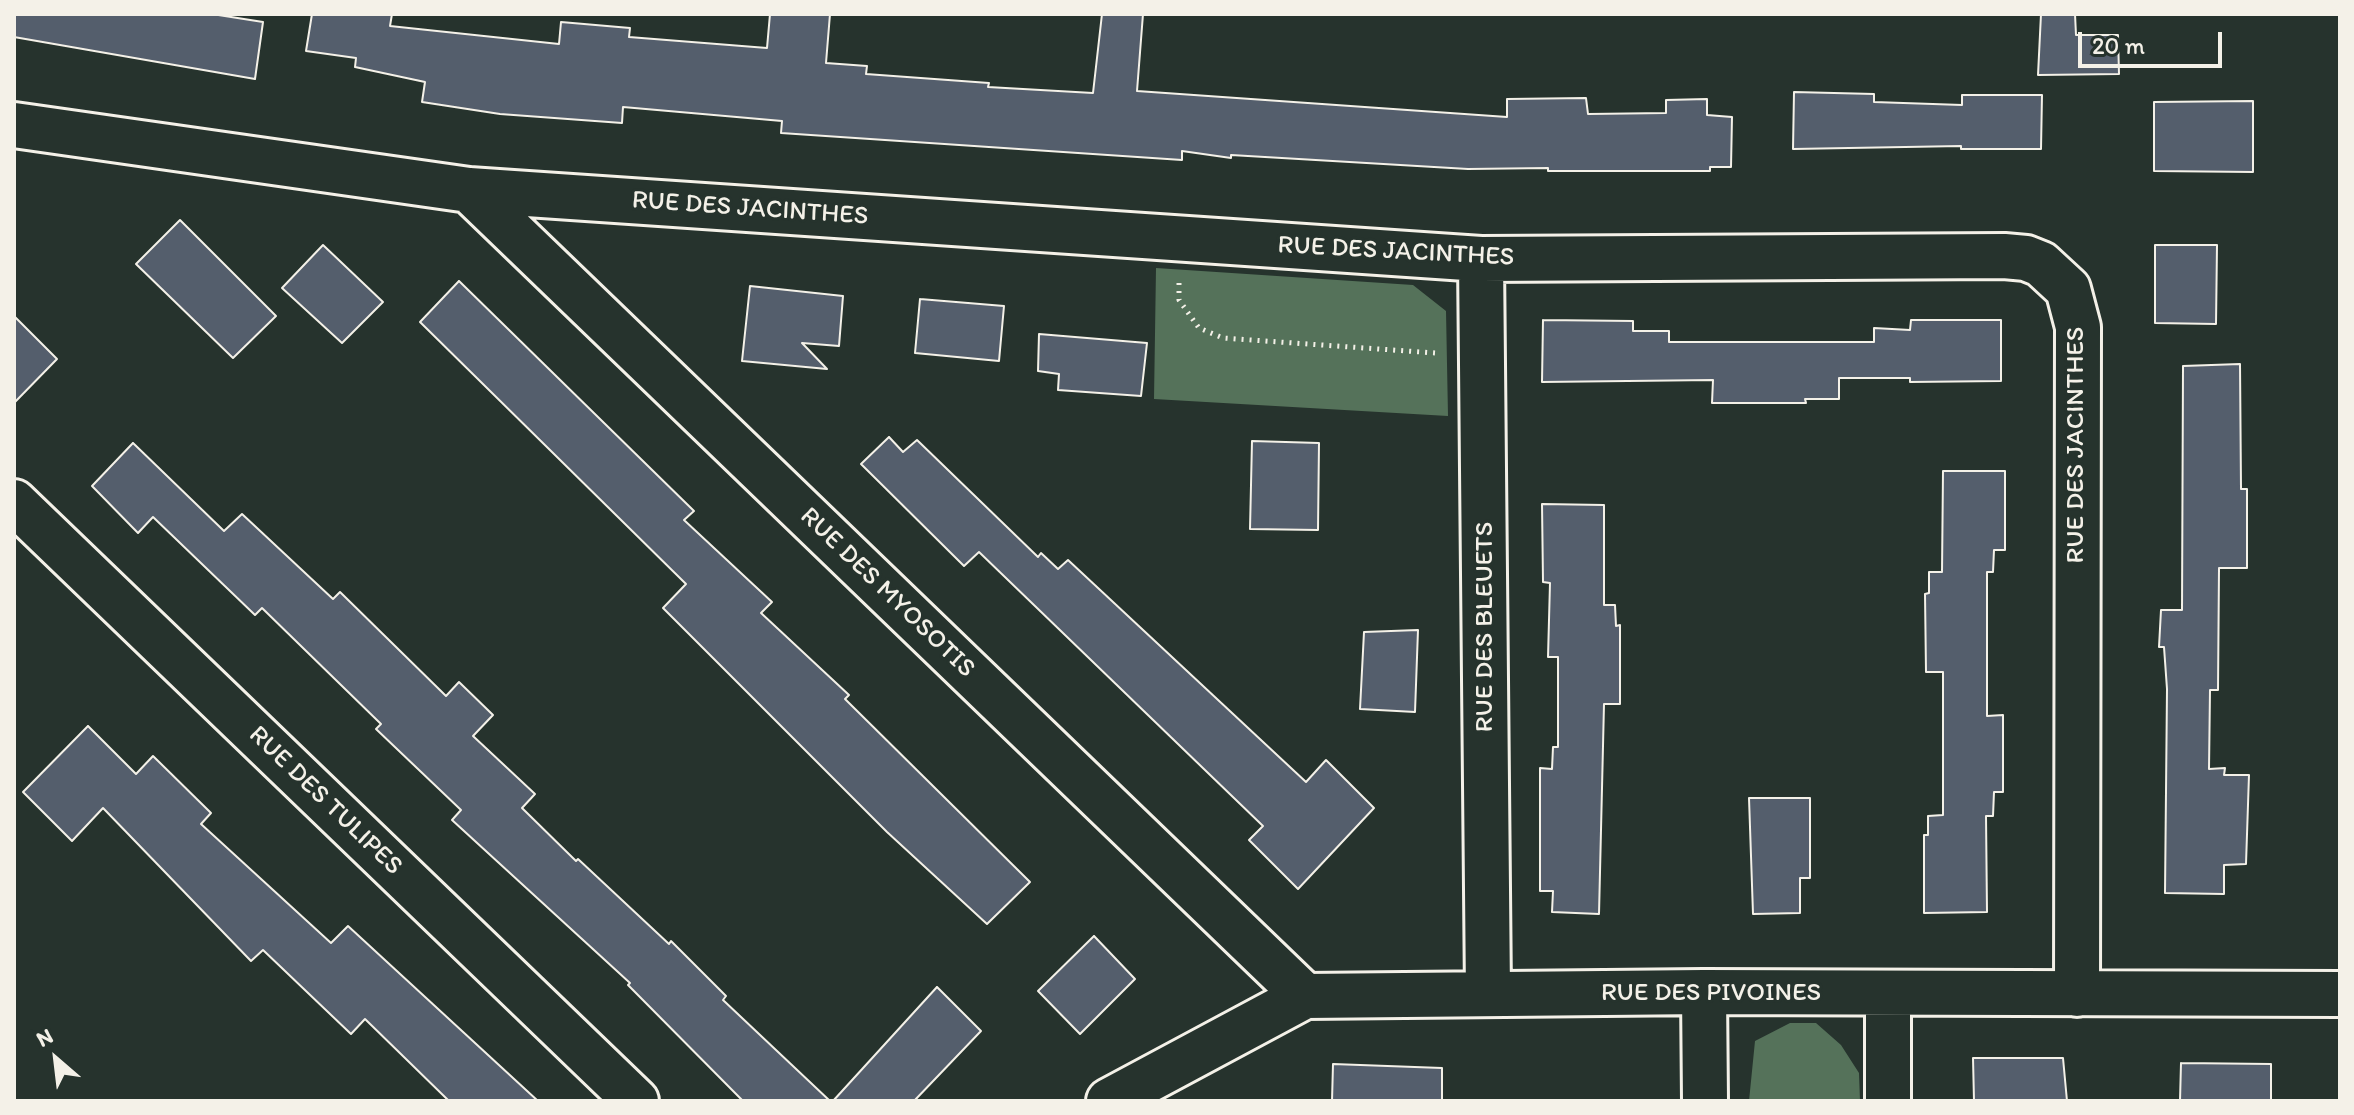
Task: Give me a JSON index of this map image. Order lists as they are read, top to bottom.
{
  "streets": {
    "street": [
      "RUE DES JACINTHES",
      "RUE DES MYOSOTIS",
      "RUE DES BLEUETS",
      "RUE DES TULIPES",
      "RUE DES PIVOINES"
    ]
  },
  "crossings": [
    ["RUE DES JACINTHES", "RUE DES MYOSOTIS"],
    ["RUE DES JACINTHES", "RUE DES BLEUETS"],
    ["RUE DES JACINTHES", "RUE DES PIVOINES"],
    ["RUE DES MYOSOTIS", "RUE DES PIVOINES"],
    ["RUE DES BLEUETS", "RUE DES PIVOINES"]
  ],
  "scale_bar": "20 m",
  "north": "top left"
}
